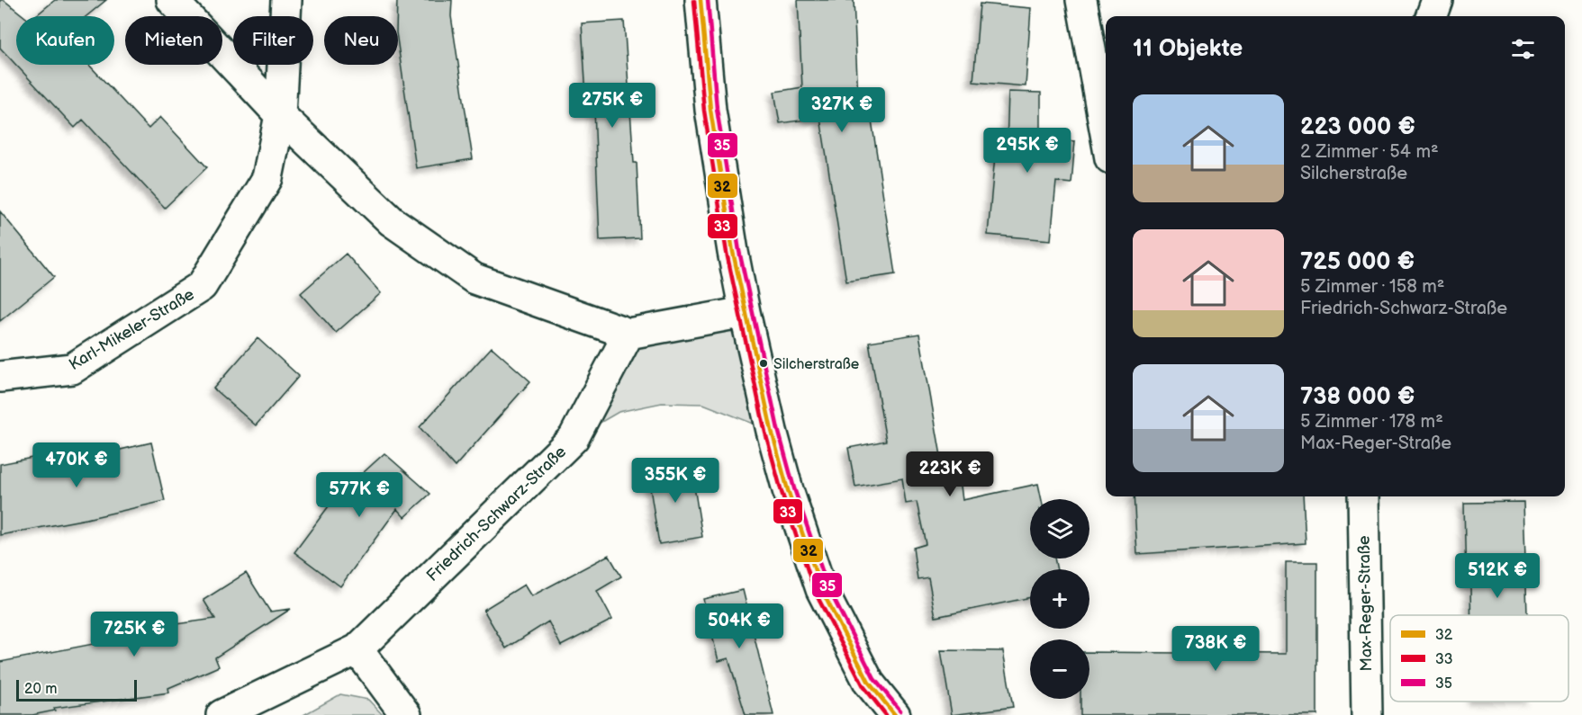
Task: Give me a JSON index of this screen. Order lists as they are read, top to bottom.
{
  "streets": {
    "street": ["Karl-Mikeler-Straße", "Friedrich-Schwarz-Straße", "Max-Reger-Straße"]
  },
  "places": ["Silcherstraße"],
  "lines": ["transit line 32", "transit line 35", "transit line 33"],
  "legend": ["32", "33", "35"],
  "scale_bar": "20 m",
  "page": {
    "chip": [
      "Kaufen",
      "Mieten",
      "Filter",
      "Neu"
    ],
    "heading": "11 Objekte",
    "list": [
      {
        "name": "223 000 €",
        "note": "2 Zimmer · 54 m² · Silcherstraße"
      },
      {
        "name": "725 000 €",
        "note": "5 Zimmer · 158 m² · Friedrich-Schwarz-Straße"
      },
      {
        "name": "738 000 €",
        "note": "5 Zimmer · 178 m² · Max-Reger-Straße"
      }
    ],
    "price": [
      "275K €",
      "327K €",
      "295K €",
      "470K €",
      "223K €",
      "355K €",
      "577K €",
      "512K €",
      "504K €",
      "725K €",
      "738K €"
    ],
    "map_buttons": ["+", "−"],
    "scale": "20 m"
  }
}
